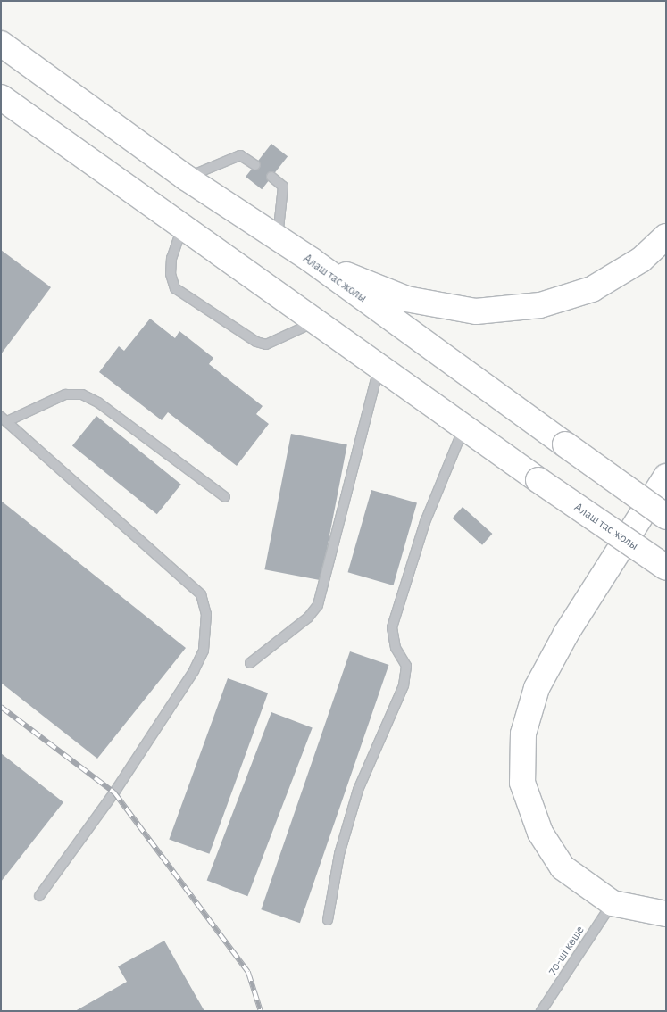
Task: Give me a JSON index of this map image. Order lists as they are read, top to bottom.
{
  "streets": {
    "main road": ["Алаш тас жолы"],
    "lane": ["70-ші көше"]
  }
}
